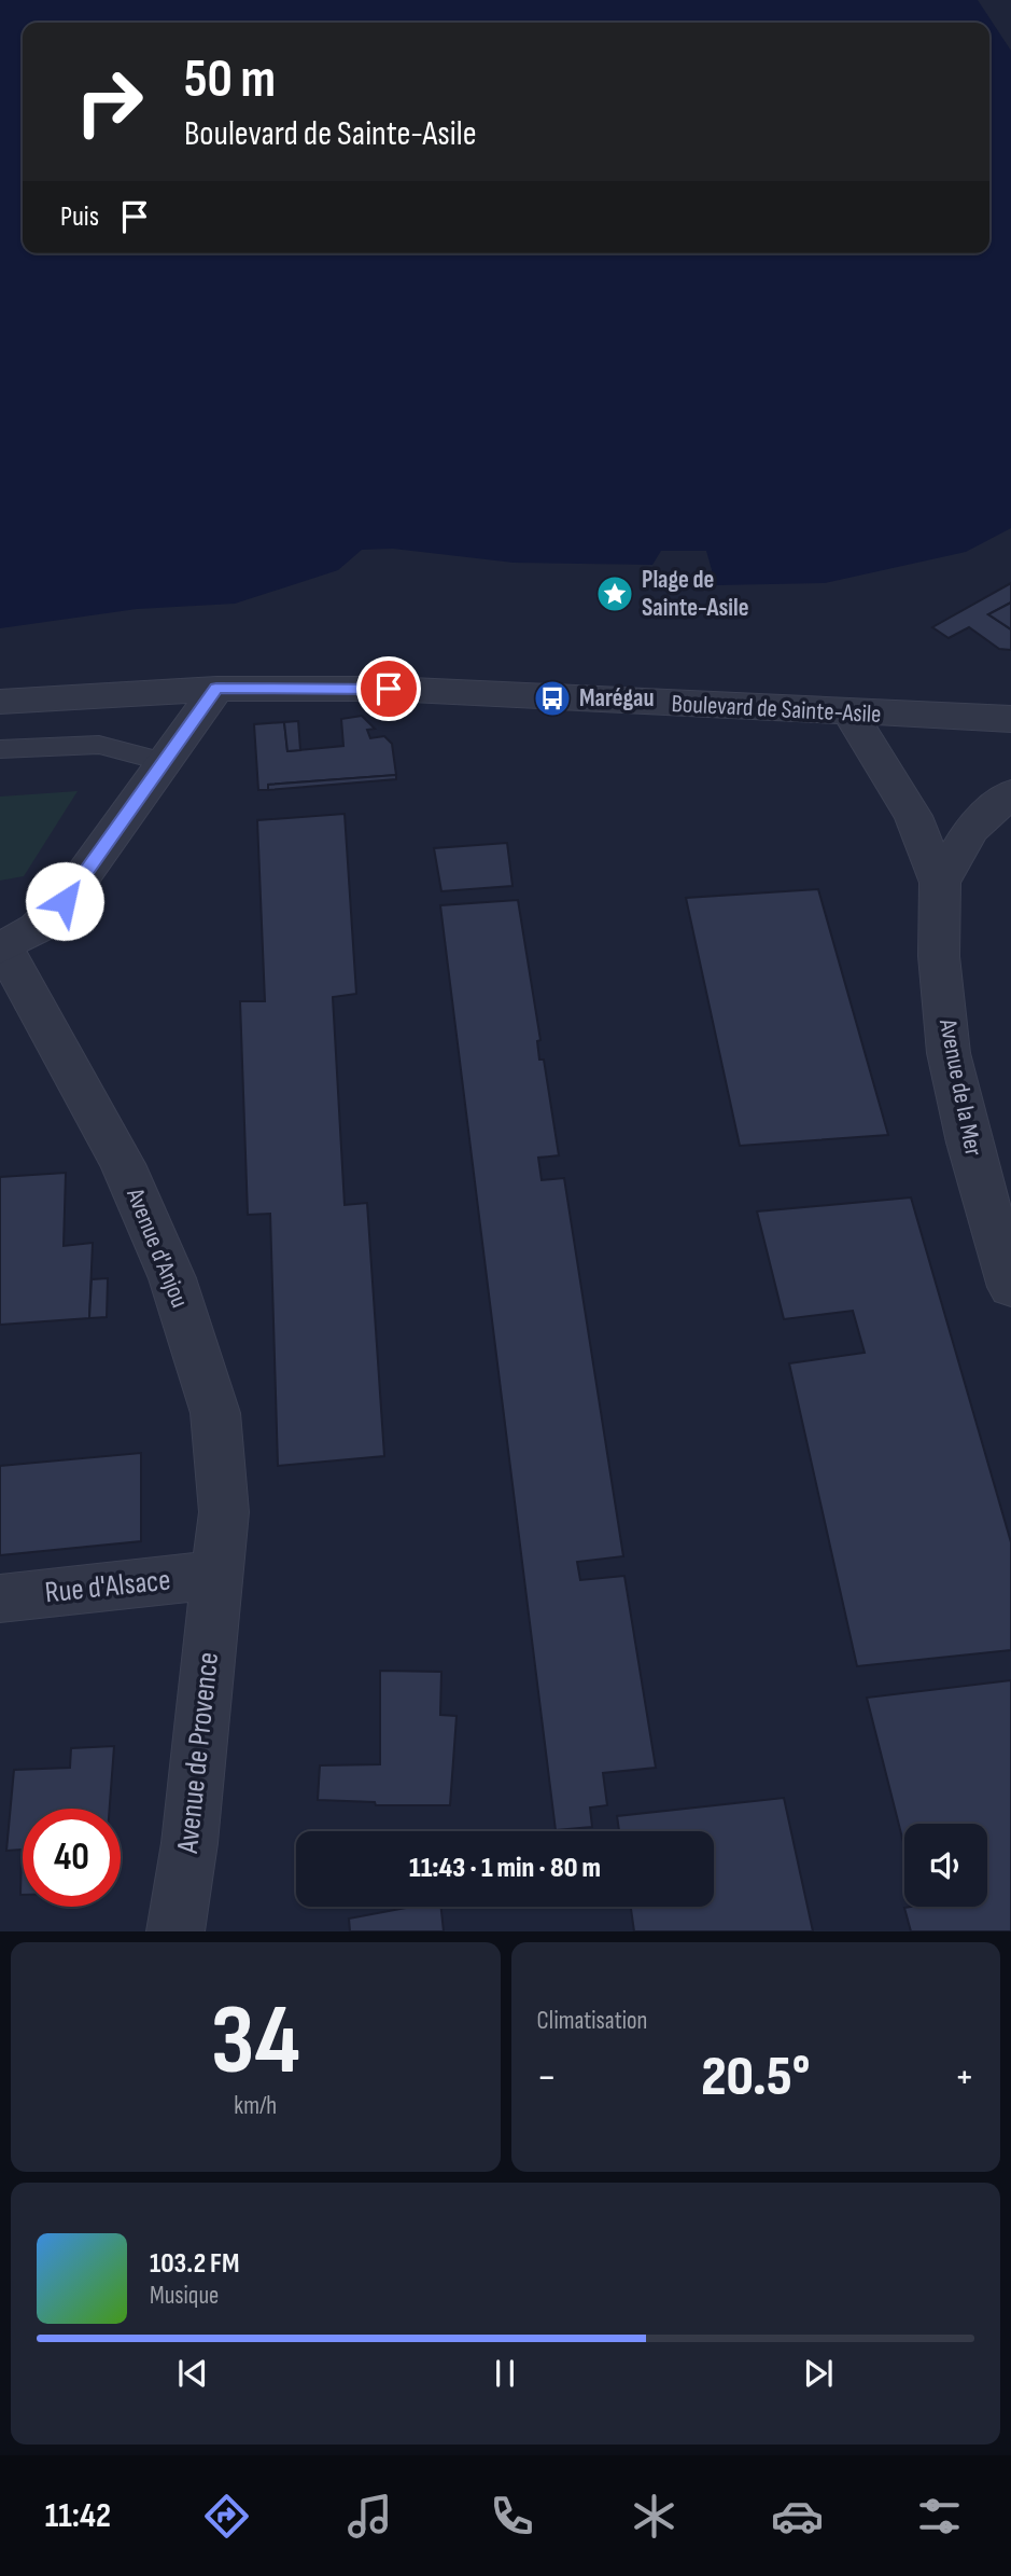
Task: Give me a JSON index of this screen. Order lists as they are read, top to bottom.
{
  "streets": {
    "street": [
      "Boulevard de Sainte-Asile",
      "Avenue de la Mer",
      "Avenue d'Anjou",
      "Rue d'Alsace",
      "Avenue de Provence"
    ]
  },
  "crossings": [
    ["Boulevard de Sainte-Asile", "Avenue de la Mer"],
    ["Avenue d'Anjou", "Rue d'Alsace"],
    ["Avenue d'Anjou", "Avenue de Provence"],
    ["Rue d'Alsace", "Avenue de Provence"]
  ],
  "places": {
    "place": ["Plage de Sainte-Asile"],
    "bus stop": ["Marégau"]
  },
  "page": {
    "turn": ["50 m", "Boulevard de Sainte-Asile"],
    "then": "Puis",
    "limit": "40",
    "trip": "11:43 · 1 min · 80 m",
    "tile": [
      ["34", "km/h"],
      "Climatisation"
    ],
    "heat": ["−", "20.5°", "+"],
    "song": ["103.2 FM", "Musique"],
    "tabs": "11:42"
  }
}
